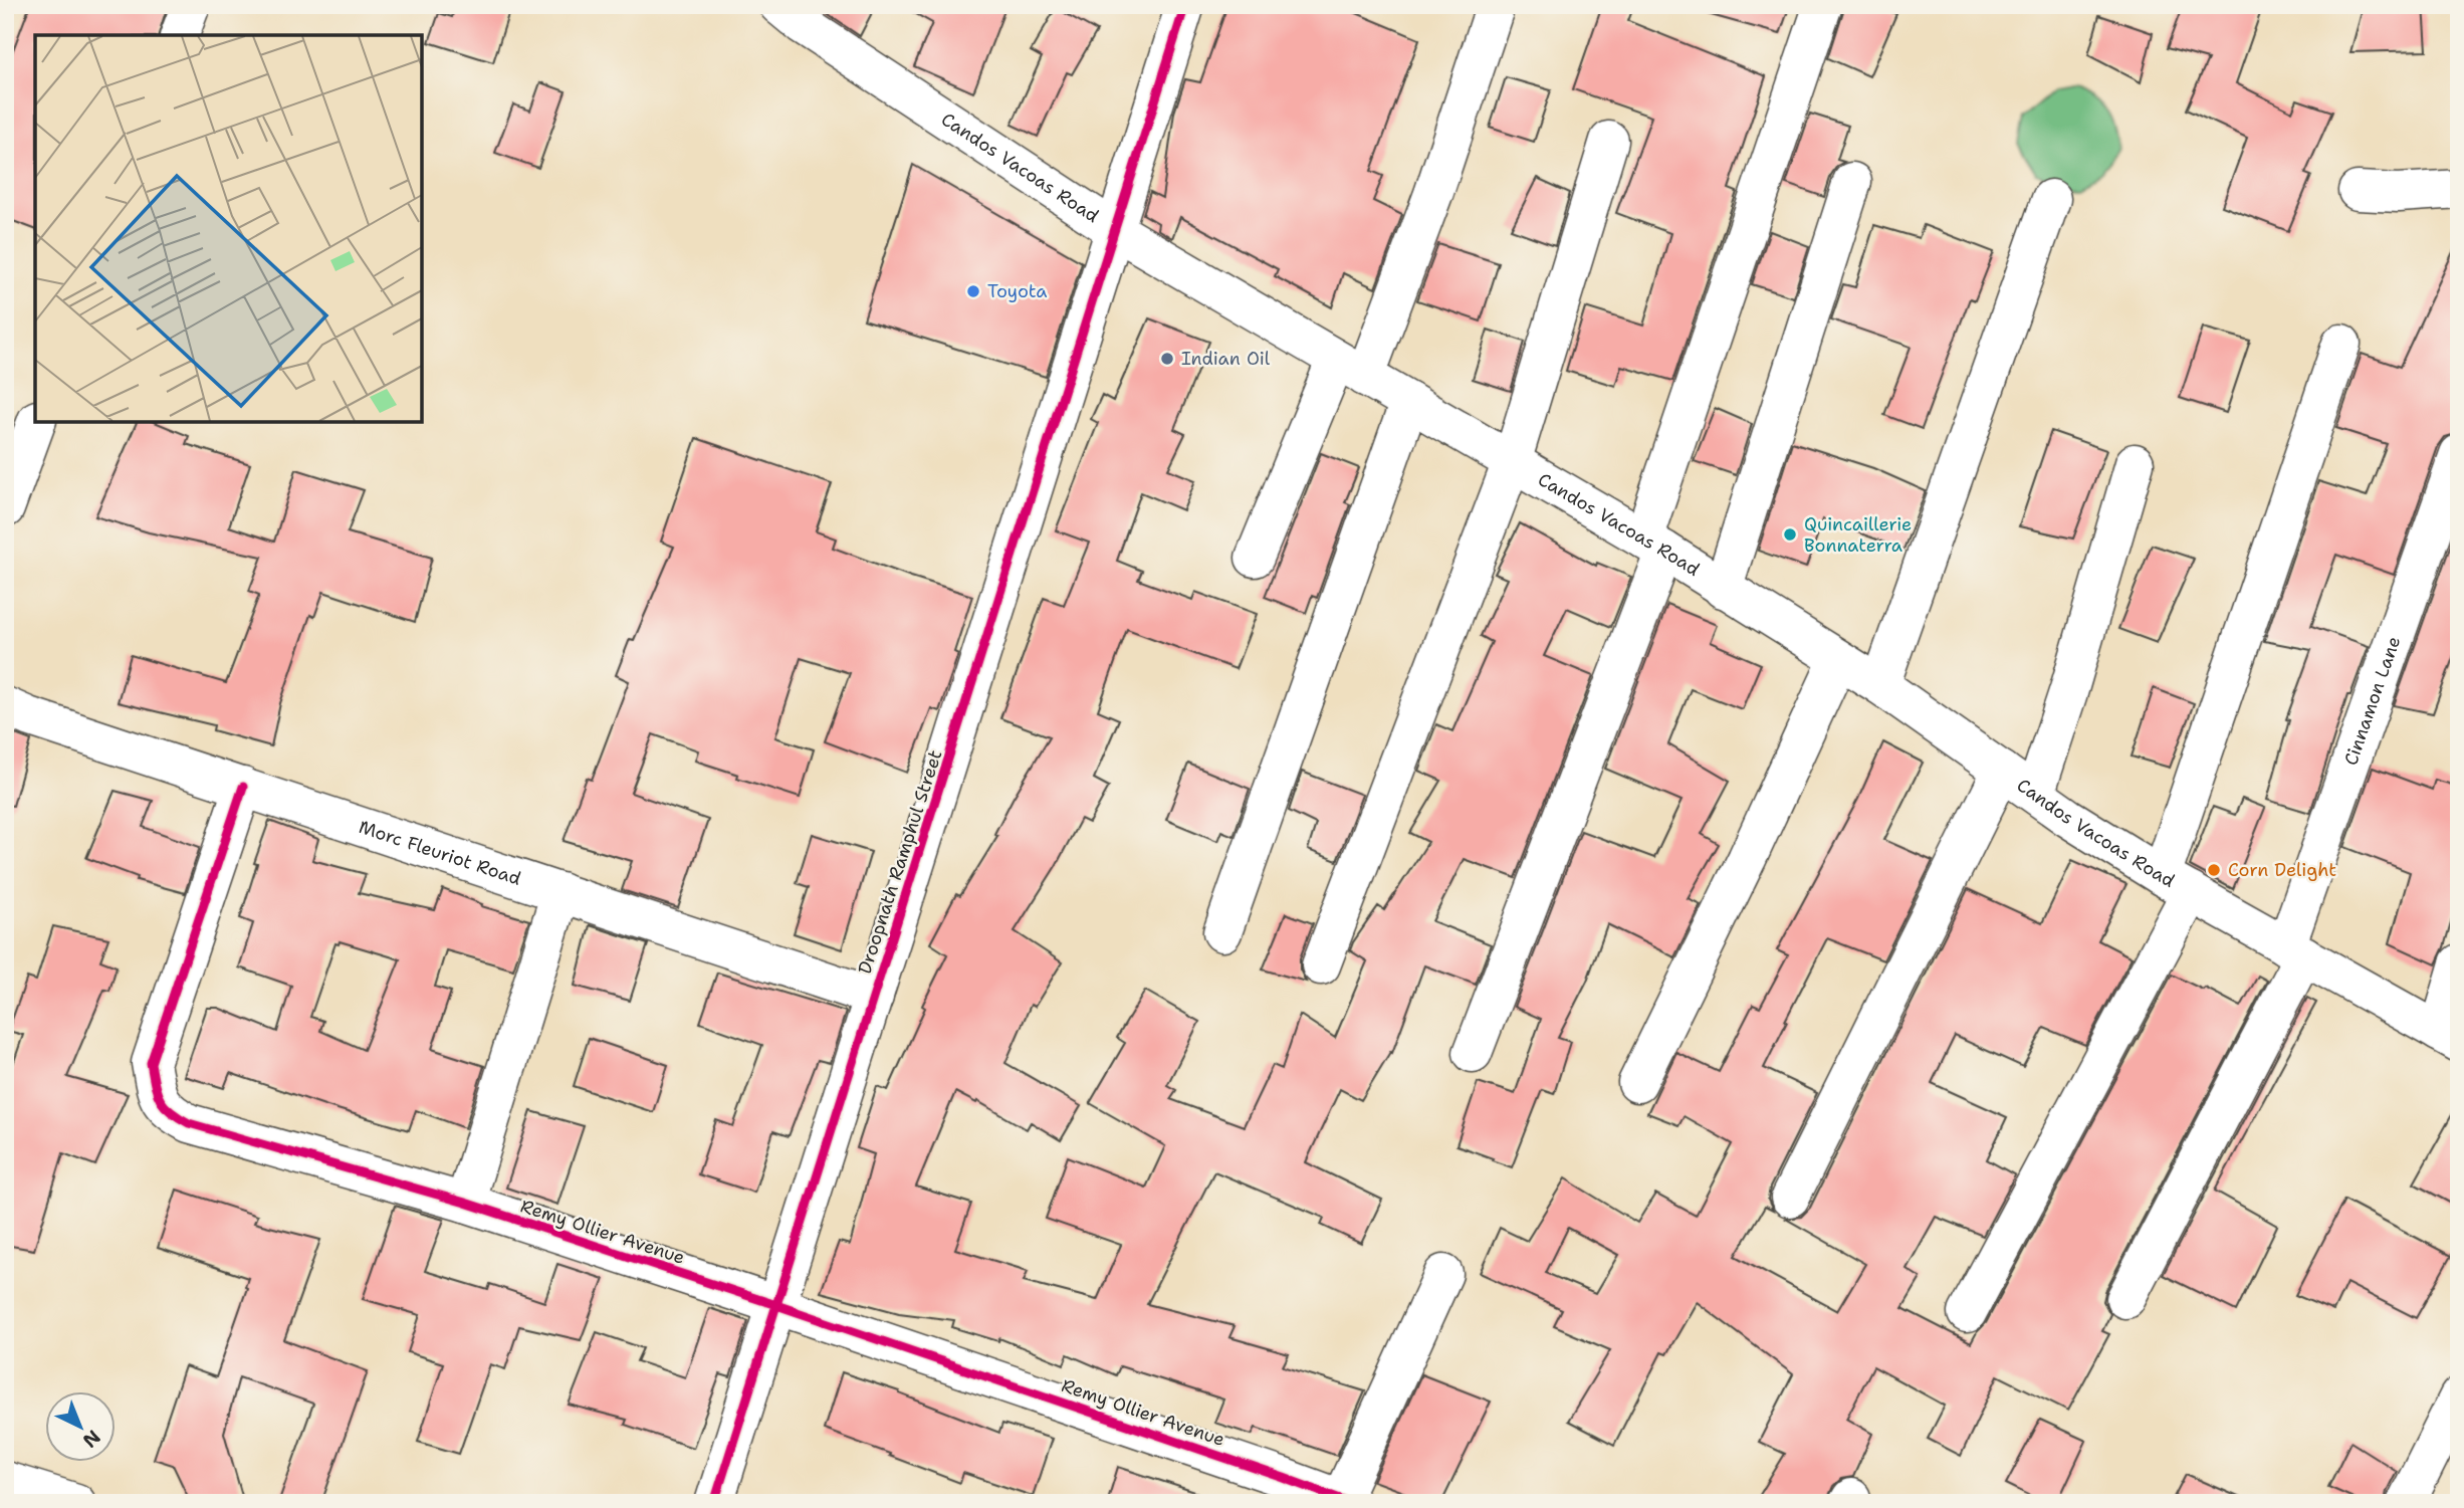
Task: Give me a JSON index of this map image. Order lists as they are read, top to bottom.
{
  "streets": {
    "street": [
      "Candos Vacoas Road",
      "Cinnamon Lane",
      "Morc Fleuriot Road",
      "Droopnath Ramphul Street",
      "Remy Ollier Avenue"
    ]
  },
  "crossings": [
    ["Candos Vacoas Road", "Cinnamon Lane"],
    ["Candos Vacoas Road", "Droopnath Ramphul Street"],
    ["Morc Fleuriot Road", "Droopnath Ramphul Street"],
    ["Morc Fleuriot Road", "Remy Ollier Avenue"],
    ["Droopnath Ramphul Street", "Remy Ollier Avenue"]
  ],
  "places": [
    "Toyota",
    "Indian Oil",
    "Quincaillerie Bonnaterra",
    "Corn Delight"
  ],
  "north": "bottom right"
}
